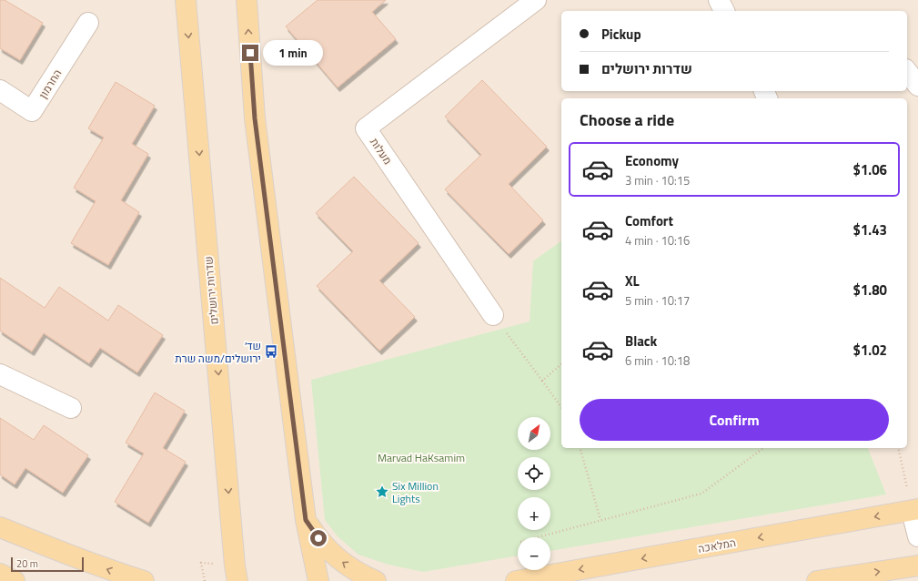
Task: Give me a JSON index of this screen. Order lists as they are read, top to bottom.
{
  "streets": {
    "main road": ["שדרות ירושלים", "המלאכה"],
    "street": ["החרמון", "מעלות"]
  },
  "one_way": ["המלאכה"],
  "parks": ["Marvad HaKsamim"],
  "places": {
    "bus stop": ["שד׳ ירושלים/משה שרת"],
    "place": ["Six Million Lights"]
  },
  "scale_bar": "20 m",
  "north": "top right",
  "page": {
    "banner": ["Pickup", "שדרות ירושלים"],
    "bubble": "1 min",
    "heading": "Choose a ride",
    "list": [
      {
        "name": "Economy",
        "note": "3 min · 10:15",
        "value": "$1.06"
      },
      {
        "name": "Comfort",
        "note": "4 min · 10:16",
        "value": "$1.43"
      },
      {
        "name": "XL",
        "note": "5 min · 10:17",
        "value": "$1.80"
      },
      {
        "name": "Black",
        "note": "6 min · 10:18",
        "value": "$1.02"
      }
    ],
    "buttons": "Confirm",
    "map_buttons": ["+", "−"],
    "scale": "20 m"
  }
}
